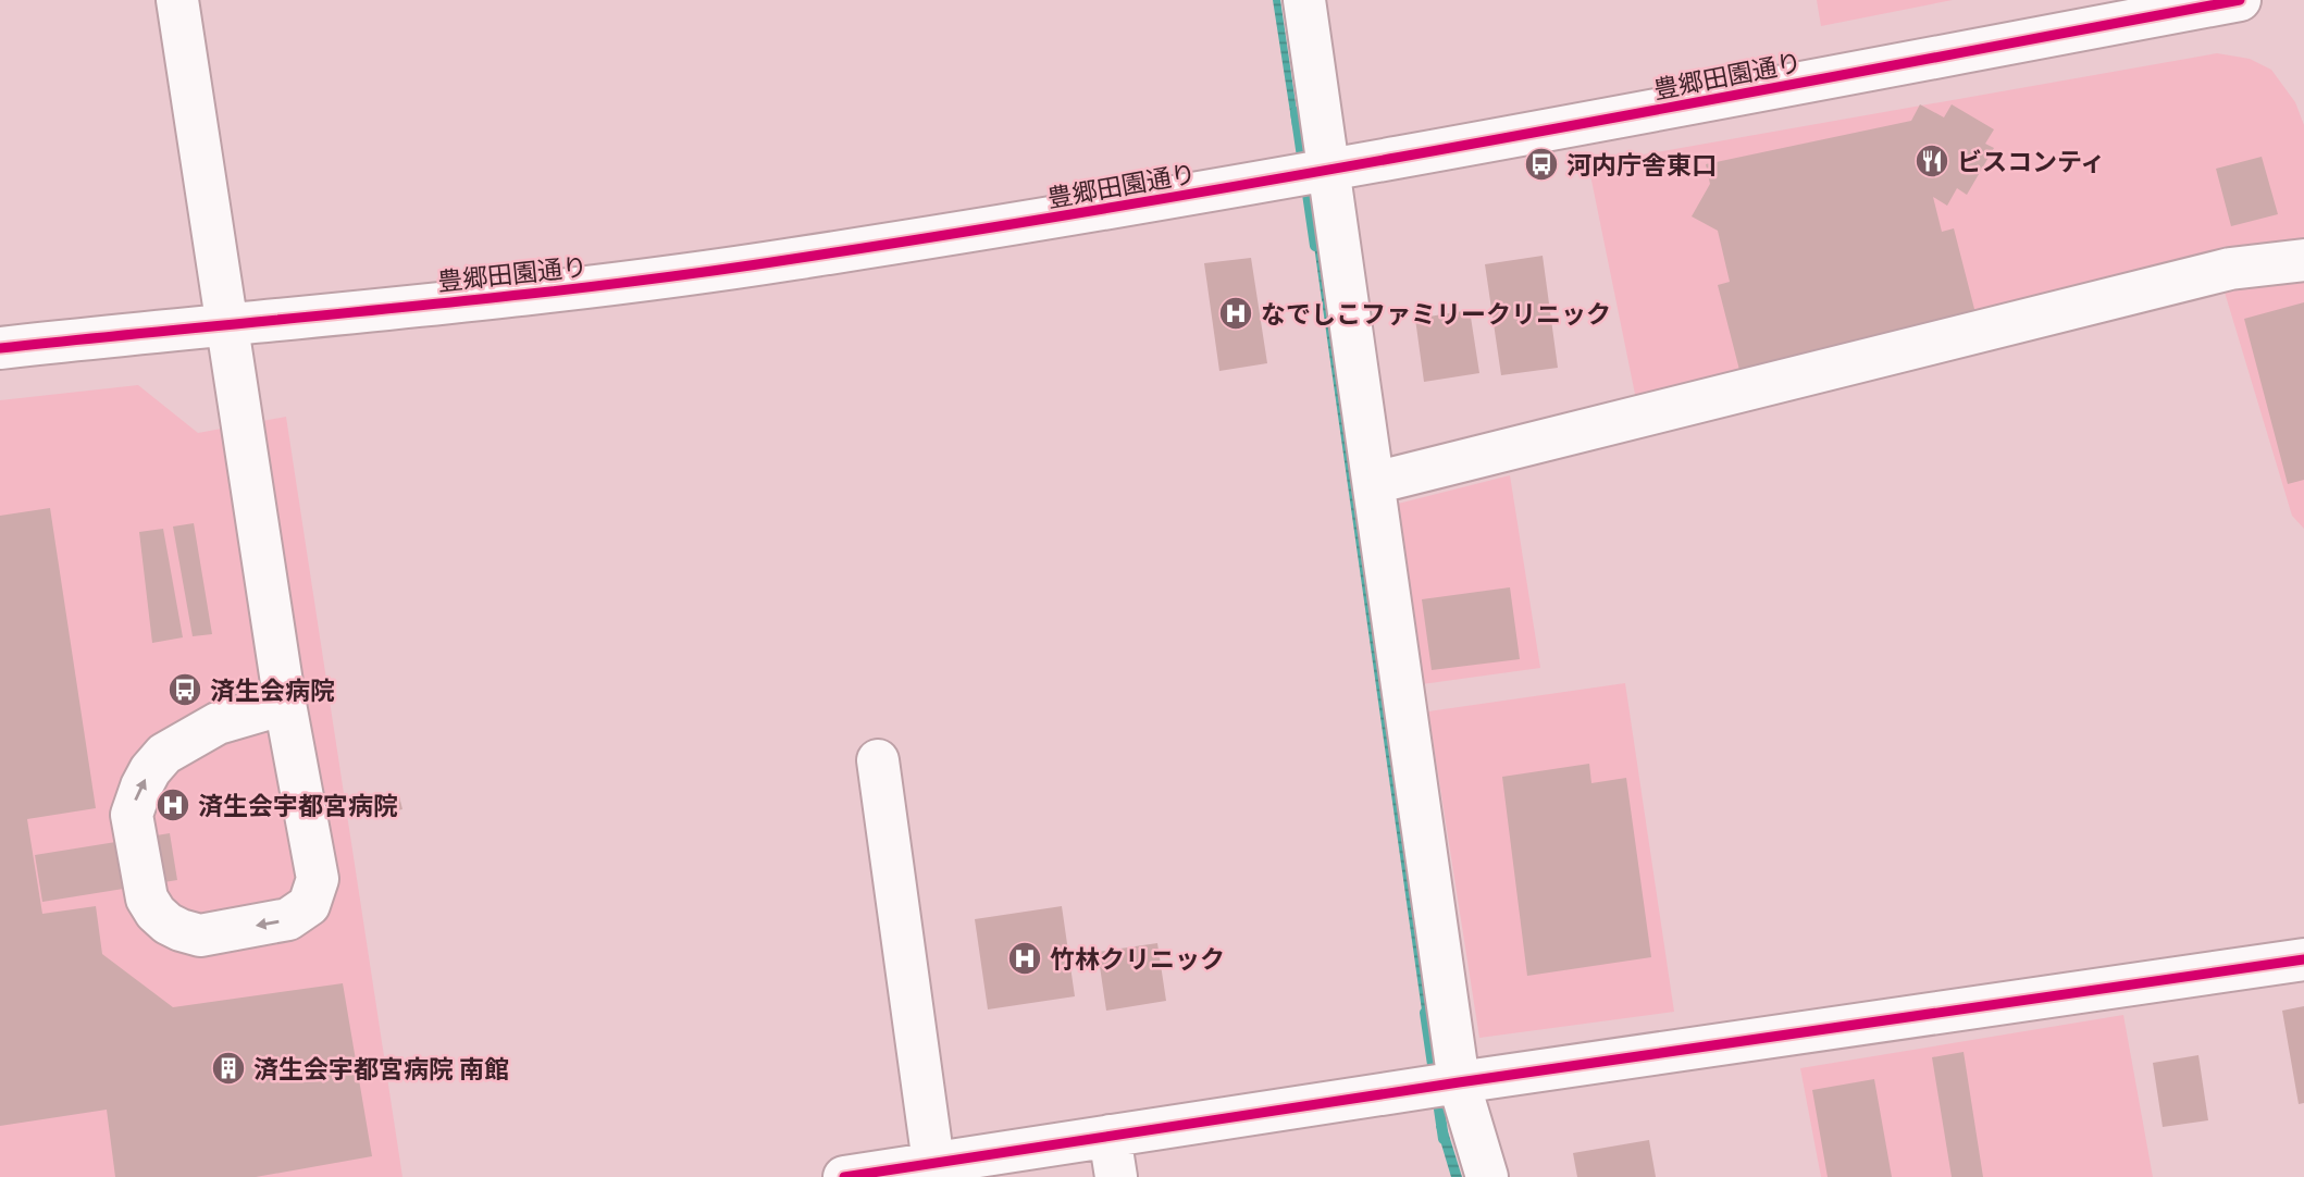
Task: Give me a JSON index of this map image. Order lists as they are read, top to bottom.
{
  "streets": {
    "street": ["豊郷田園通り"]
  },
  "places": {
    "restaurant": ["ビスコンティ"],
    "bus stop": ["河内庁舎東口", "済生会病院"],
    "hospital": ["なでしこファミリークリニック", "済生会宇都宮病院", "竹林クリニック"],
    "building": ["済生会宇都宮病院 南館"]
  }
}
